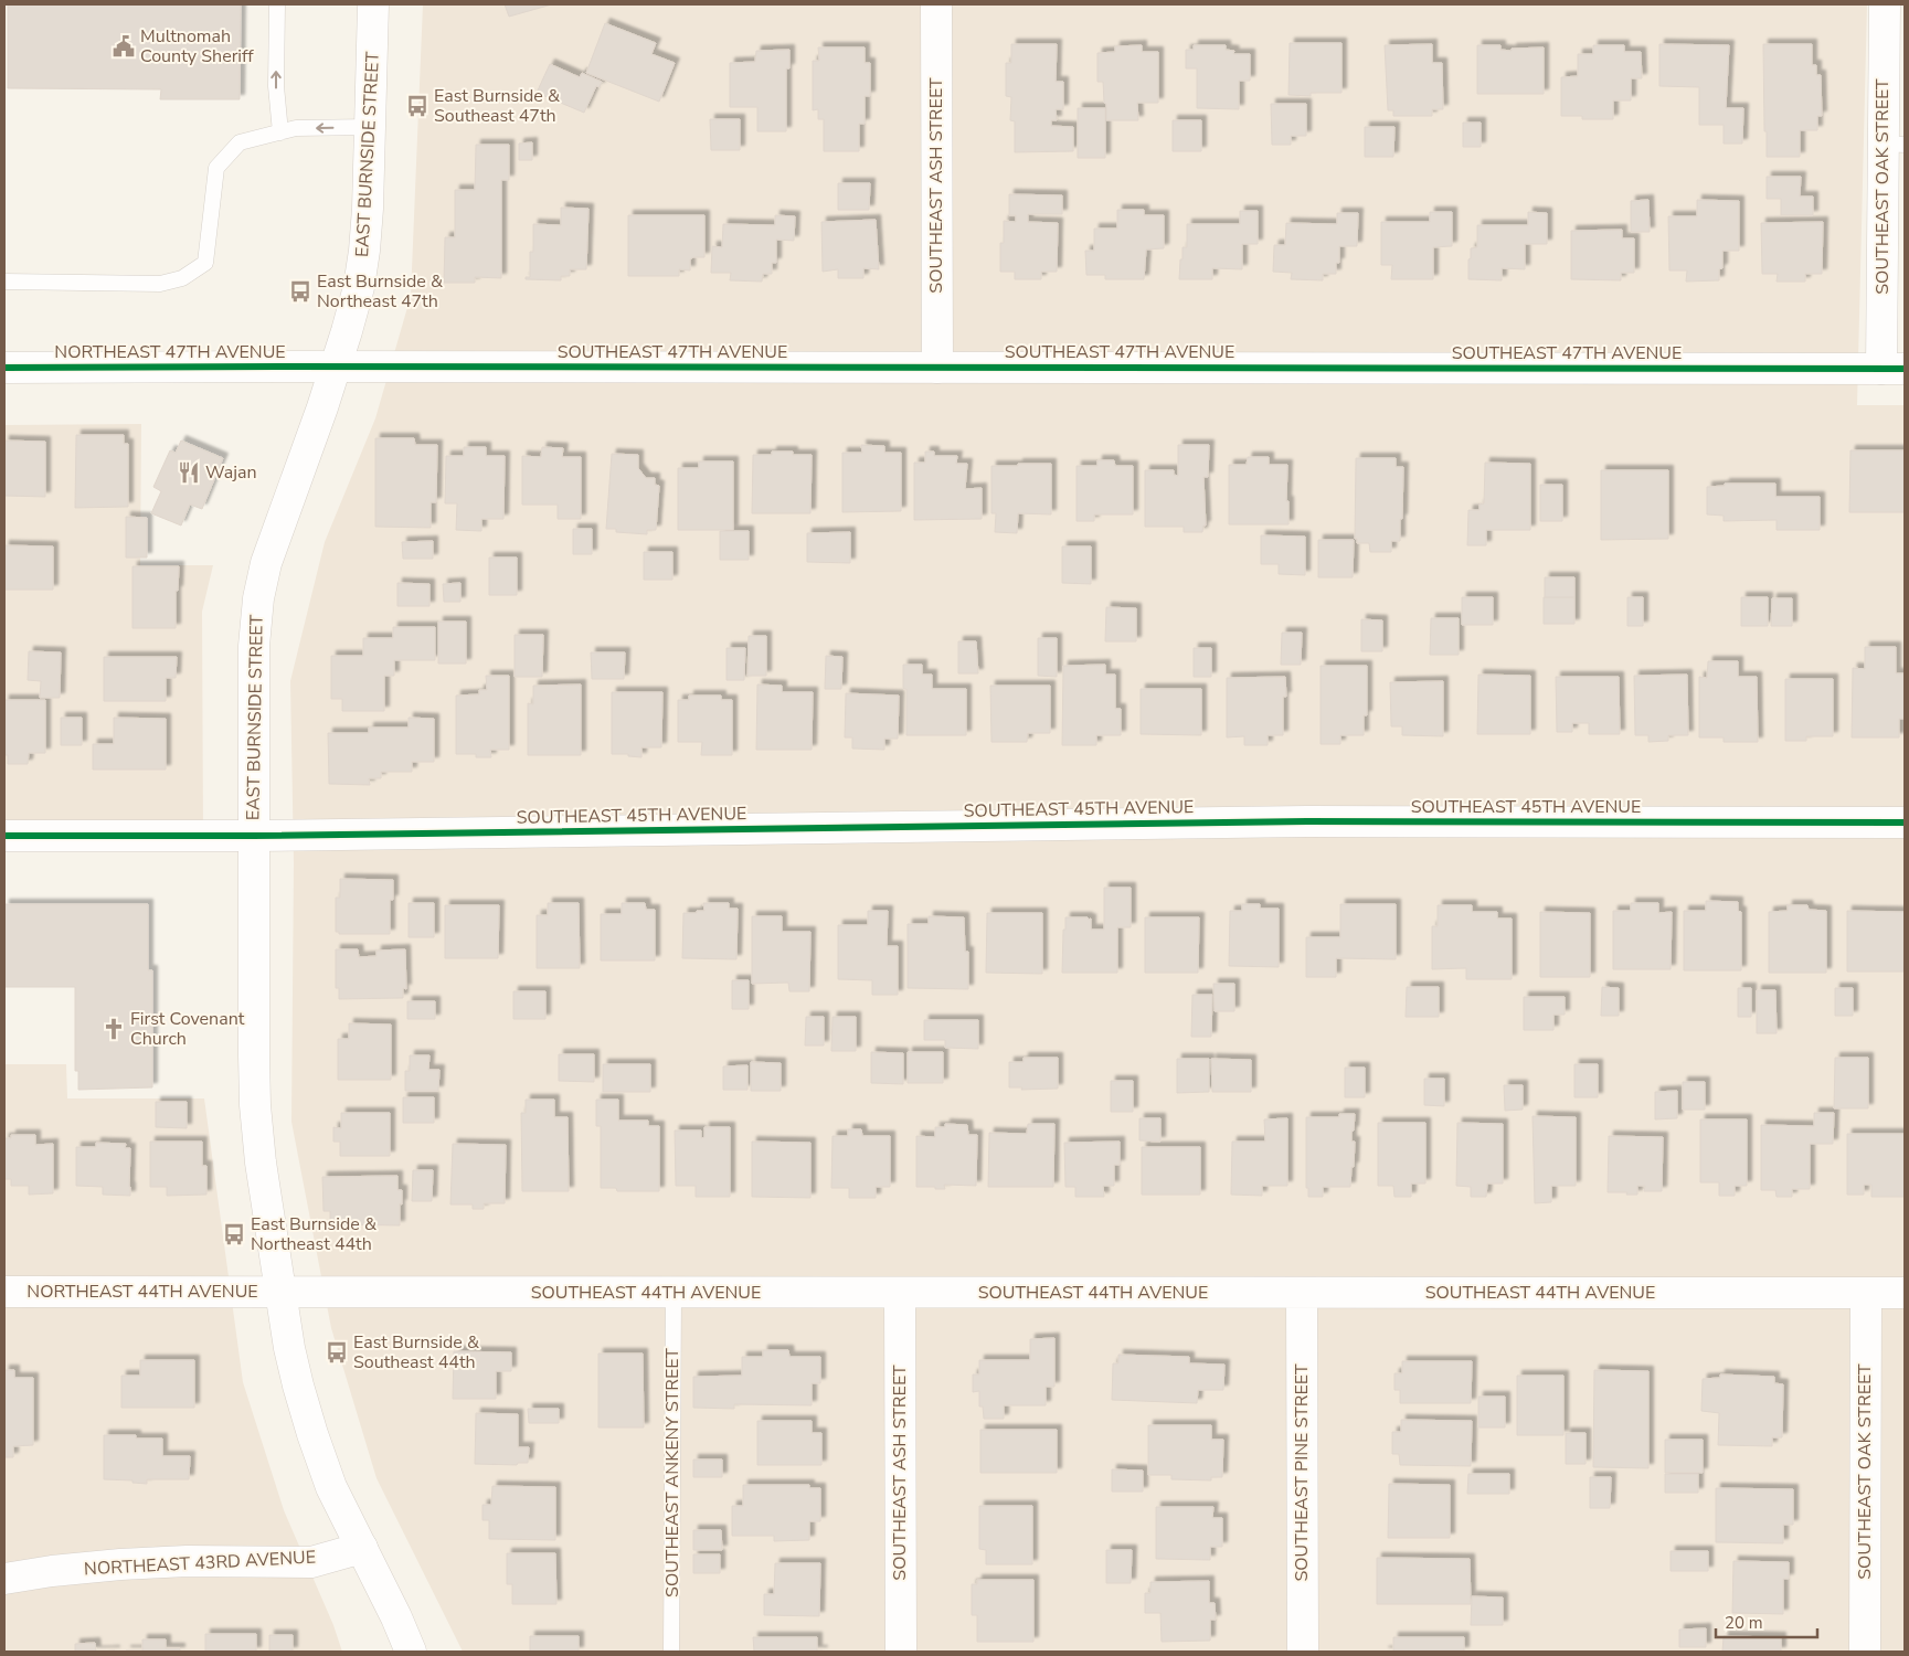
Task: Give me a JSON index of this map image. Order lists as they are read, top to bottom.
{
  "streets": {
    "street": [
      "EAST BURNSIDE STREET",
      "SOUTHEAST ASH STREET",
      "SOUTHEAST OAK STREET",
      "NORTHEAST 47TH AVENUE",
      "SOUTHEAST 47TH AVENUE",
      "SOUTHEAST 45TH AVENUE",
      "NORTHEAST 44TH AVENUE",
      "SOUTHEAST 44TH AVENUE",
      "SOUTHEAST PINE STREET",
      "NORTHEAST 43RD AVENUE"
    ],
    "lane": ["SOUTHEAST ANKENY STREET"]
  },
  "crossings": [
    ["EAST BURNSIDE STREET", "NORTHEAST 47TH AVENUE"],
    ["EAST BURNSIDE STREET", "SOUTHEAST 47TH AVENUE"],
    ["EAST BURNSIDE STREET", "SOUTHEAST 45TH AVENUE"],
    ["EAST BURNSIDE STREET", "NORTHEAST 44TH AVENUE"],
    ["EAST BURNSIDE STREET", "SOUTHEAST 44TH AVENUE"],
    ["EAST BURNSIDE STREET", "NORTHEAST 43RD AVENUE"],
    ["SOUTHEAST ASH STREET", "SOUTHEAST 47TH AVENUE"],
    ["SOUTHEAST ASH STREET", "SOUTHEAST 44TH AVENUE"],
    ["SOUTHEAST OAK STREET", "SOUTHEAST 47TH AVENUE"],
    ["SOUTHEAST OAK STREET", "SOUTHEAST 44TH AVENUE"],
    ["NORTHEAST 47TH AVENUE", "SOUTHEAST 47TH AVENUE"],
    ["NORTHEAST 44TH AVENUE", "SOUTHEAST 44TH AVENUE"],
    ["SOUTHEAST 44TH AVENUE", "SOUTHEAST ANKENY STREET"],
    ["SOUTHEAST 44TH AVENUE", "SOUTHEAST PINE STREET"]
  ],
  "places": {
    "public building": ["Multnomah County Sheriff"],
    "bus stop": [
      "East Burnside & Southeast 47th",
      "East Burnside & Northeast 47th",
      "East Burnside & Northeast 44th",
      "East Burnside & Southeast 44th"
    ],
    "restaurant": ["Wajan"],
    "church": ["First Covenant Church"]
  },
  "scale_bar": "20 m"
}
